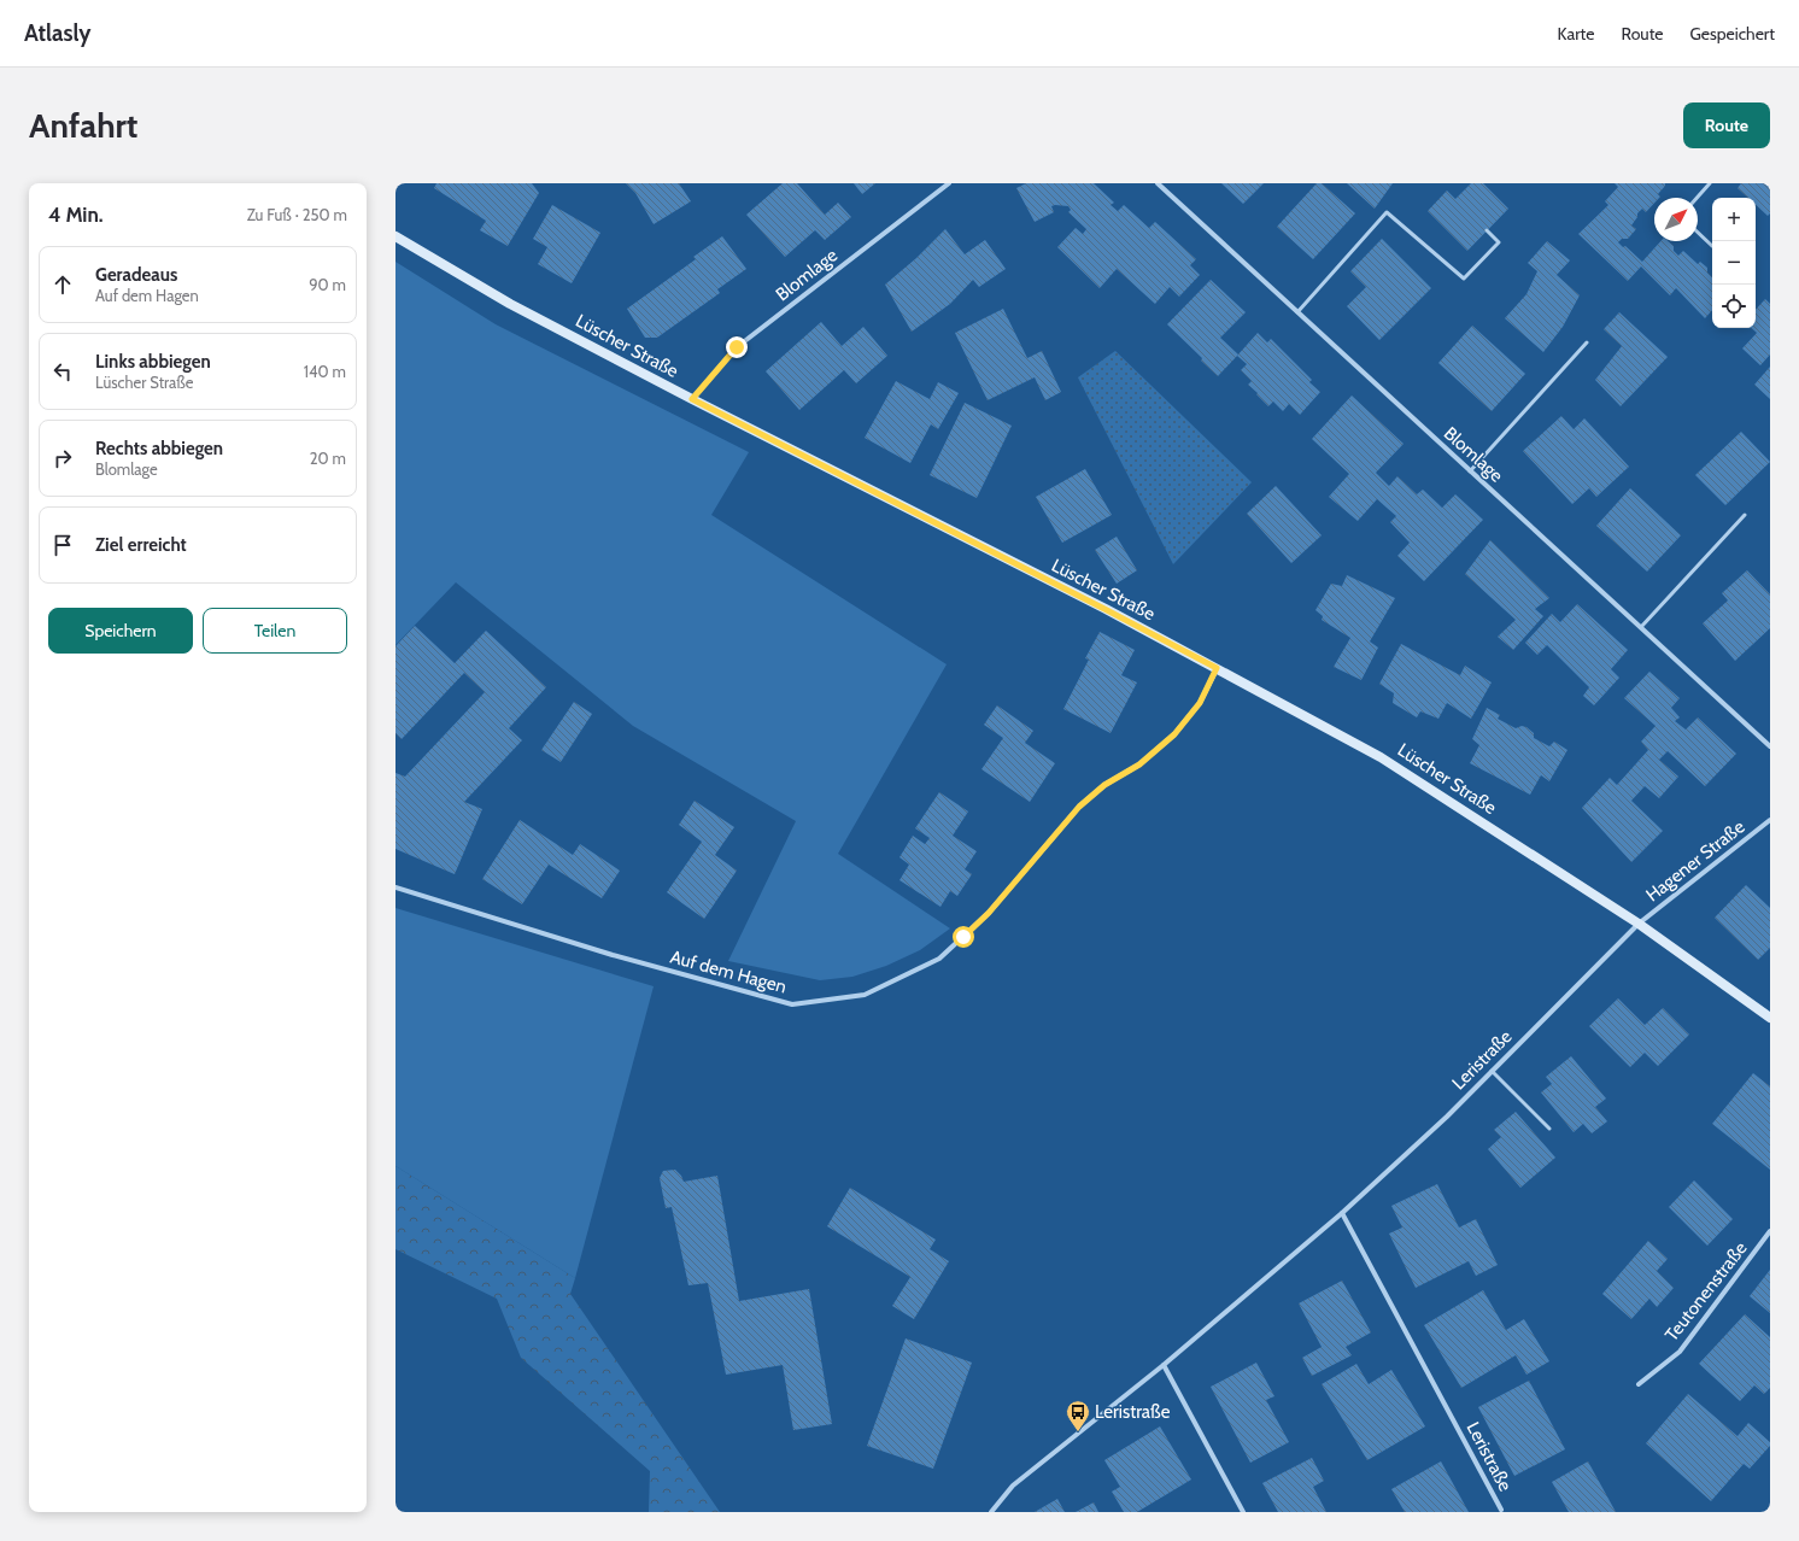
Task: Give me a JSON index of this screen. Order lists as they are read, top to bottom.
{
  "streets": {
    "street": [
      "Blomlage",
      "Lüscher Straße",
      "Hagener Straße",
      "Auf dem Hagen",
      "Leristraße",
      "Teutonenstraße"
    ]
  },
  "crossings": [
    ["Blomlage", "Lüscher Straße"],
    ["Lüscher Straße", "Hagener Straße"],
    ["Lüscher Straße", "Auf dem Hagen"],
    ["Lüscher Straße", "Leristraße"],
    ["Hagener Straße", "Leristraße"]
  ],
  "places": {
    "bus stop": ["Leristraße"]
  },
  "north": "top right",
  "page": {
    "header": "Atlasly",
    "nav": ["Karte", "Route", "Gespeichert"],
    "buttons": [
      "Route",
      ["Speichern", "Teilen"]
    ],
    "title": "Anfahrt",
    "heading": ["4 Min.", "Zu Fuß · 250 m"],
    "map_buttons": ["+", "−"],
    "list": [
      ["Geradeaus", "Auf dem Hagen", "90 m"],
      ["Links abbiegen", "Lüscher Straße", "140 m"],
      ["Rechts abbiegen", "Blomlage", "20 m"],
      "Ziel erreicht"
    ]
  }
}
